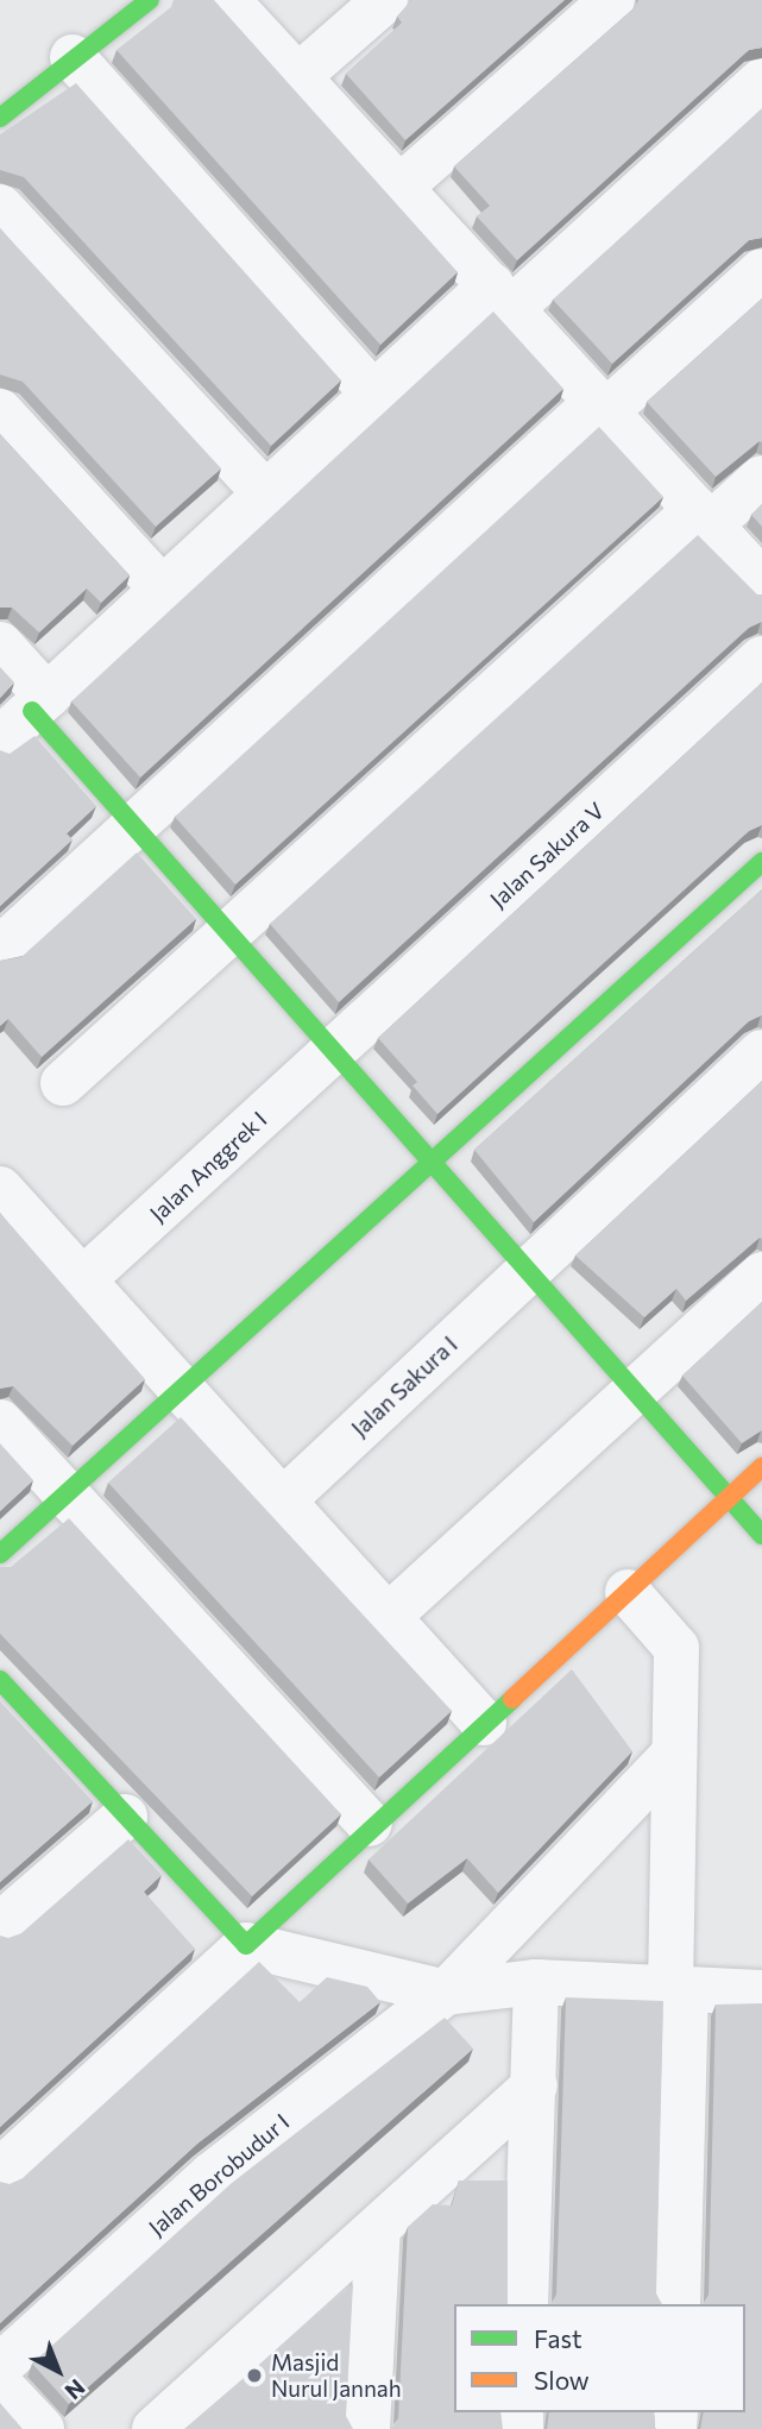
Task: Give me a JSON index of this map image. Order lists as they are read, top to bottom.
{
  "streets": {
    "street": [
      "Jalan Sakura V",
      "Jalan Anggrek I",
      "Jalan Sakura I",
      "Jalan Borobudur I"
    ]
  },
  "crossings": [
    ["Jalan Sakura V", "Jalan Anggrek I"]
  ],
  "places": ["Masjid Nurul Jannah"],
  "legend": ["Fast", "Slow"],
  "north": "bottom right"
}
